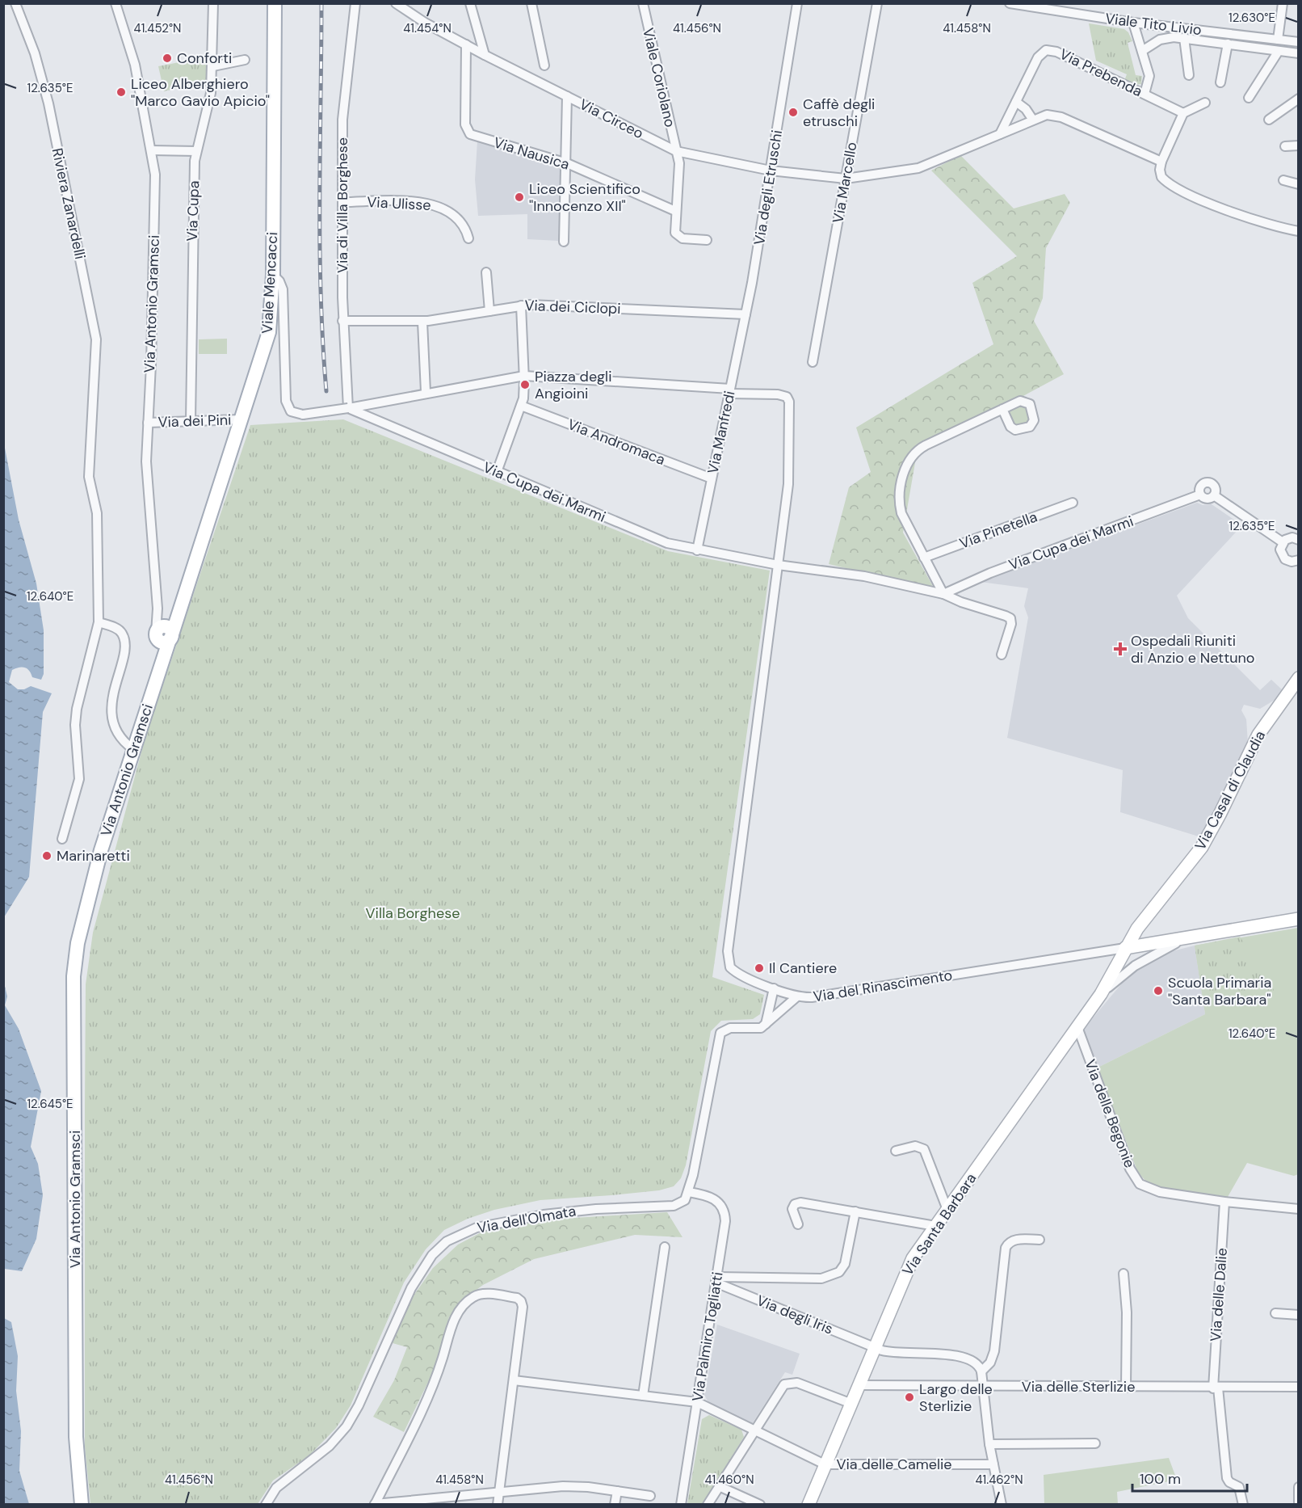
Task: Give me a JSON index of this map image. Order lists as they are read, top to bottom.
{
  "streets": {
    "main road": ["Viale Mencacci", "Via Antonio Gramsci"],
    "street": [
      "Viale Tito Livio",
      "Via Prebenda",
      "Viale Coriolano",
      "Via Circeo",
      "Via Nausica",
      "Via Marcello",
      "Via degli Etruschi",
      "Riviera Zanardelli",
      "Via Ulisse",
      "Via di Villa Borghese",
      "Via Cupa",
      "Via dei Ciclopi",
      "Via dei Pini",
      "Via Manfredi",
      "Via Andromaca",
      "Via Cupa dei Marmi",
      "Via Pinetella",
      "Via Casal di Claudia",
      "Via del Rinascimento",
      "Via delle Begonie",
      "Via dell'Olmata",
      "Via Santa Barbara",
      "Via delle Dalie",
      "Via degli Iris",
      "Via Palmiro Togliatti",
      "Via delle Sterlizie",
      "Via delle Camelie"
    ]
  },
  "crossings": [
    ["Viale Coriolano", "Via Circeo"],
    ["Viale Coriolano", "Via Nausica"],
    ["Via Circeo", "Via Nausica"],
    ["Via Circeo", "Via Marcello"],
    ["Via Circeo", "Via degli Etruschi"],
    ["Via degli Etruschi", "Via dei Ciclopi"],
    ["Via degli Etruschi", "Via Manfredi"],
    ["Via Ulisse", "Via di Villa Borghese"],
    ["Via di Villa Borghese", "Via dei Ciclopi"],
    ["Via di Villa Borghese", "Via Cupa dei Marmi"],
    ["Via Cupa", "Via dei Pini"],
    ["Viale Mencacci", "Via Antonio Gramsci"],
    ["Viale Mencacci", "Via dei Pini"],
    ["Via Antonio Gramsci", "Via dei Pini"],
    ["Via dei Ciclopi", "Via Manfredi"],
    ["Via Manfredi", "Via Andromaca"],
    ["Via Manfredi", "Via Cupa dei Marmi"],
    ["Via Manfredi", "Via del Rinascimento"],
    ["Via Cupa dei Marmi", "Via del Rinascimento"],
    ["Via Casal di Claudia", "Via del Rinascimento"],
    ["Via Casal di Claudia", "Via Santa Barbara"],
    ["Via del Rinascimento", "Via Santa Barbara"],
    ["Via delle Begonie", "Via Santa Barbara"],
    ["Via delle Begonie", "Via delle Dalie"],
    ["Via dell'Olmata", "Via Palmiro Togliatti"],
    ["Via Santa Barbara", "Via degli Iris"],
    ["Via Santa Barbara", "Via delle Sterlizie"],
    ["Via Santa Barbara", "Via delle Camelie"],
    ["Via delle Dalie", "Via delle Sterlizie"],
    ["Via degli Iris", "Via Palmiro Togliatti"]
  ],
  "parks": ["Villa Borghese"],
  "places": {
    "other": [
      "Conforti",
      "Liceo Alberghiero \"Marco Gavio Apicio\"",
      "Caffè degli etruschi",
      "Liceo Scientifico \"Innocenzo XII\"",
      "Piazza degli Angioini",
      "Marinaretti",
      "Il Cantiere",
      "Scuola Primaria \"Santa Barbara\"",
      "Largo delle Sterlizie"
    ],
    "health": ["Ospedali Riuniti di Anzio e Nettuno"]
  },
  "scale_bar": "100 m",
  "coordinates": [
    "12.630°E",
    "41.454°N",
    "41.452°N",
    "41.456°N",
    "41.458°N",
    "12.635°E",
    "12.640°E",
    "12.645°E",
    "41.460°N",
    "41.462°N"
  ]
}
